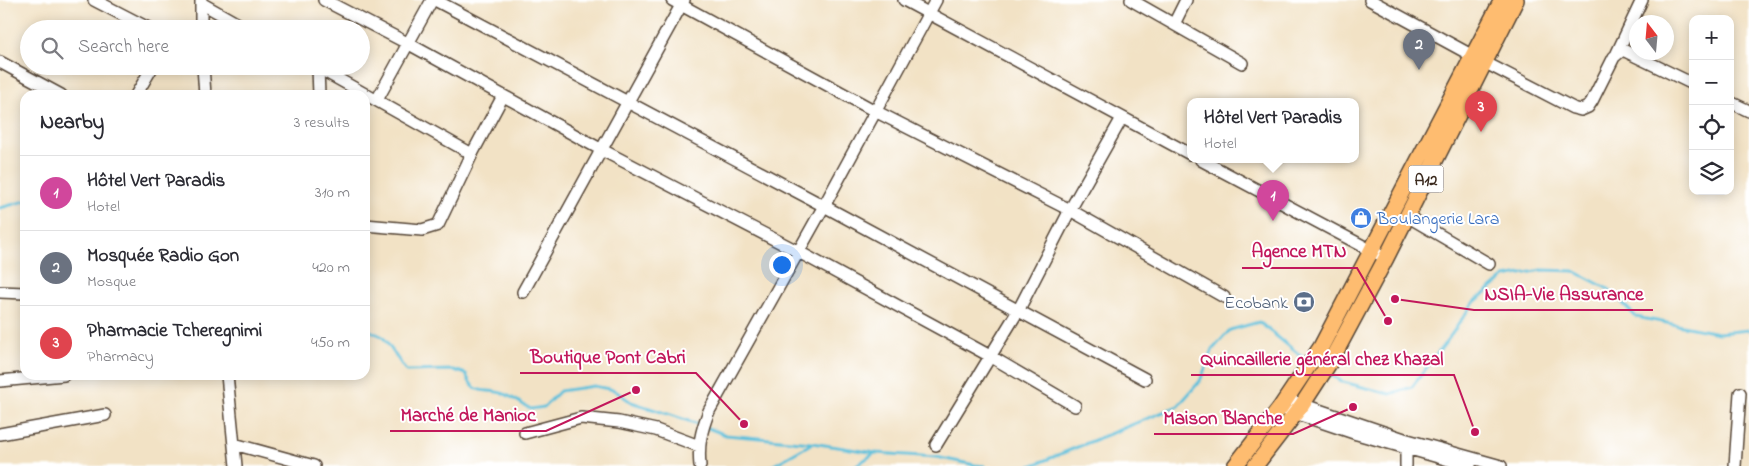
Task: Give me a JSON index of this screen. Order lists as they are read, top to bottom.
{
  "streets": {
    "main road": ["A12"]
  },
  "places": {
    "shop": ["Boulangerie Lara"],
    "other": [
      "NSIA-Vie Assurance",
      "Agence MTN",
      "Marché de Manioc",
      "Maison Blanche",
      "Boutique Pont Cabri",
      "Quincaillerie général chez Khazal"
    ],
    "bank": ["Ecobank"]
  },
  "north": "top",
  "page": {
    "map_buttons": ["+", "−"],
    "search": "Search here",
    "pins": ["2", "3", "1"],
    "heading": ["Nearby", "3 results"],
    "popup": ["Hôtel Vert Paradis", "Hotel"],
    "list": [
      {
        "mark": "1",
        "name": "Hôtel Vert Paradis",
        "note": "Hotel",
        "value": "310 m"
      },
      {
        "mark": "2",
        "name": "Mosquée Radio Gon",
        "note": "Mosque",
        "value": "420 m"
      },
      {
        "mark": "3",
        "name": "Pharmacie Tcheregnimi",
        "note": "Pharmacy",
        "value": "450 m"
      }
    ]
  }
}
